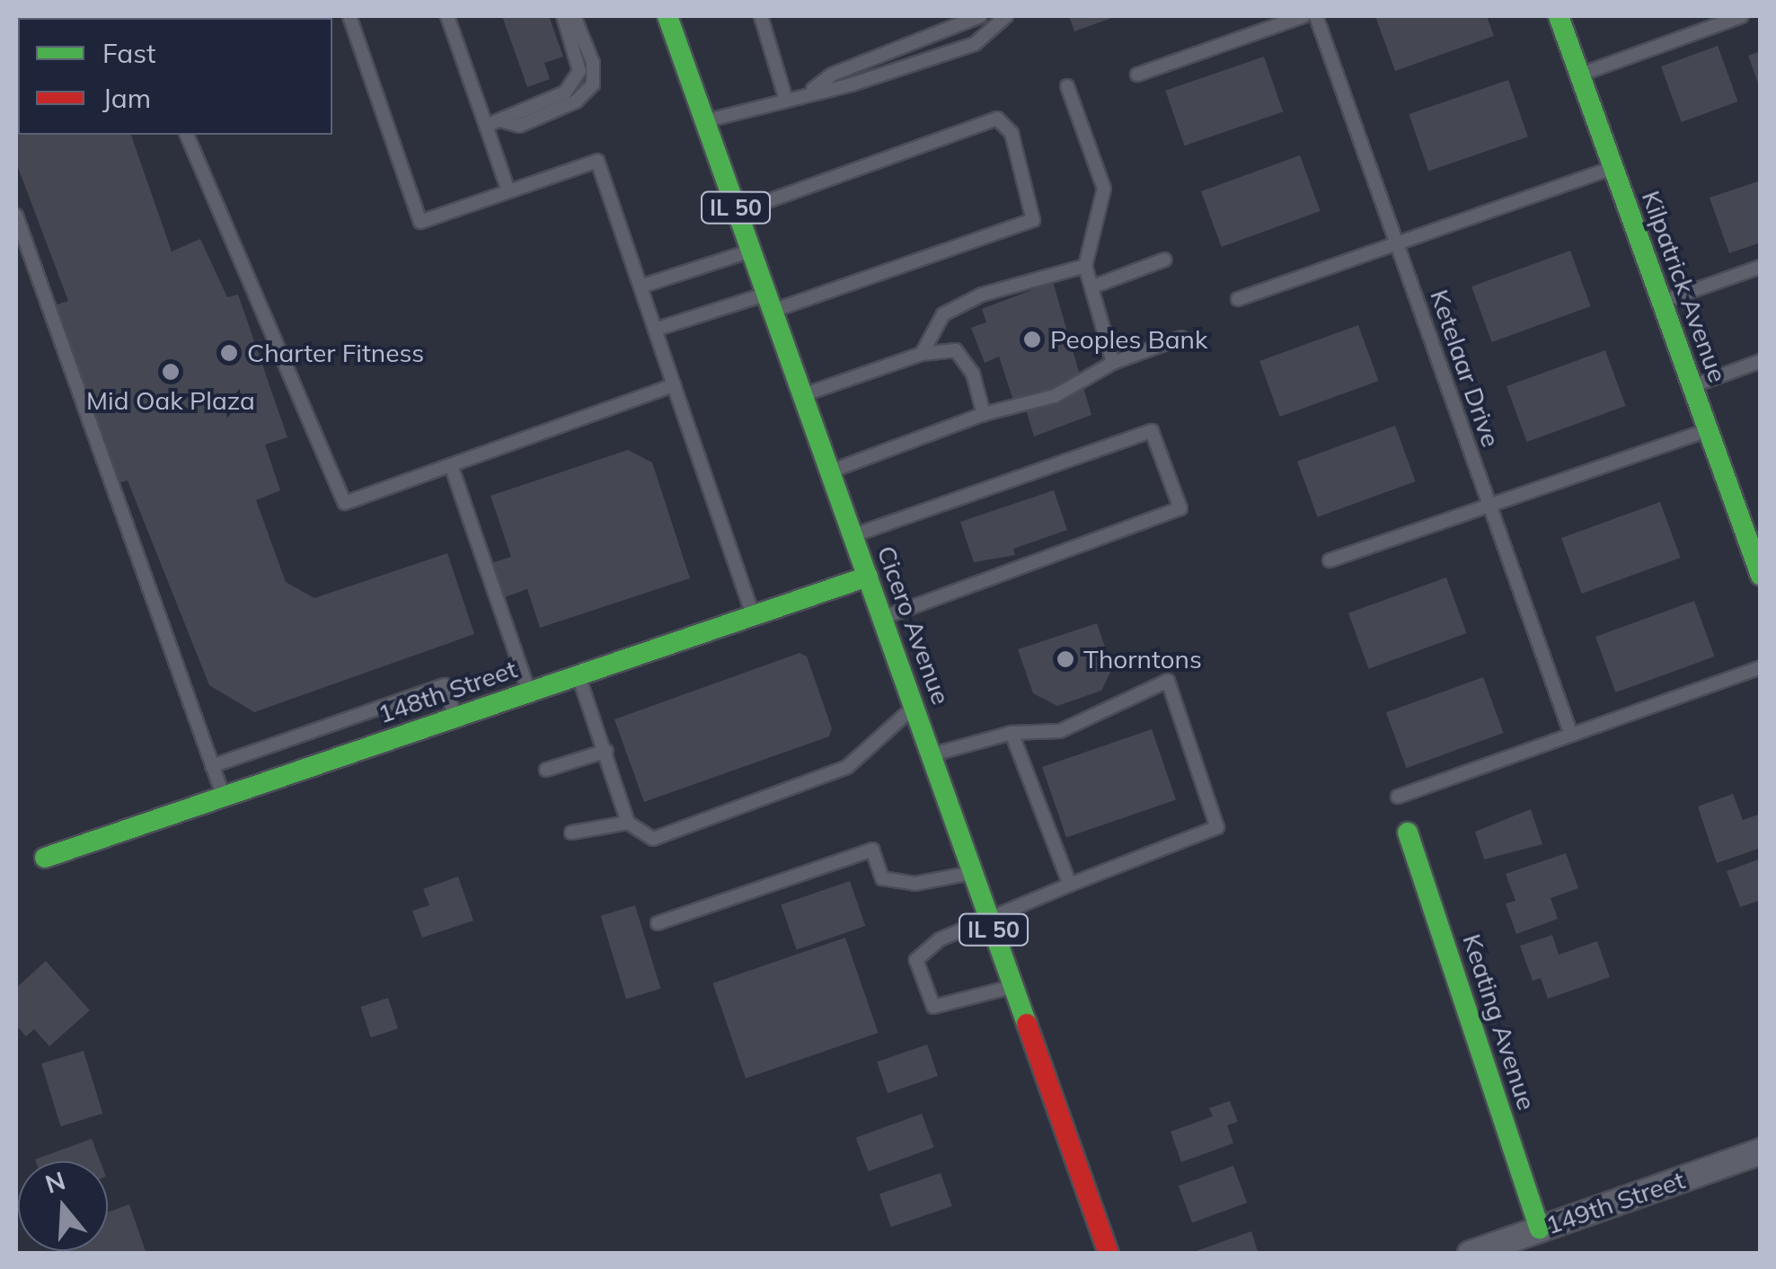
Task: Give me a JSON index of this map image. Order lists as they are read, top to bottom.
{
  "streets": {
    "street": [
      "IL 50",
      "Kilpatrick Avenue",
      "Cicero Avenue",
      "148th Street",
      "Keating Avenue",
      "149th Street"
    ],
    "lane": ["Ketelaar Drive"]
  },
  "crossings": [
    ["Cicero Avenue", "148th Street"],
    ["Keating Avenue", "149th Street"]
  ],
  "places": [
    "Peoples Bank",
    "Charter Fitness",
    "Mid Oak Plaza",
    "Thorntons"
  ],
  "legend": ["Fast", "Jam"],
  "north": "top"
}
